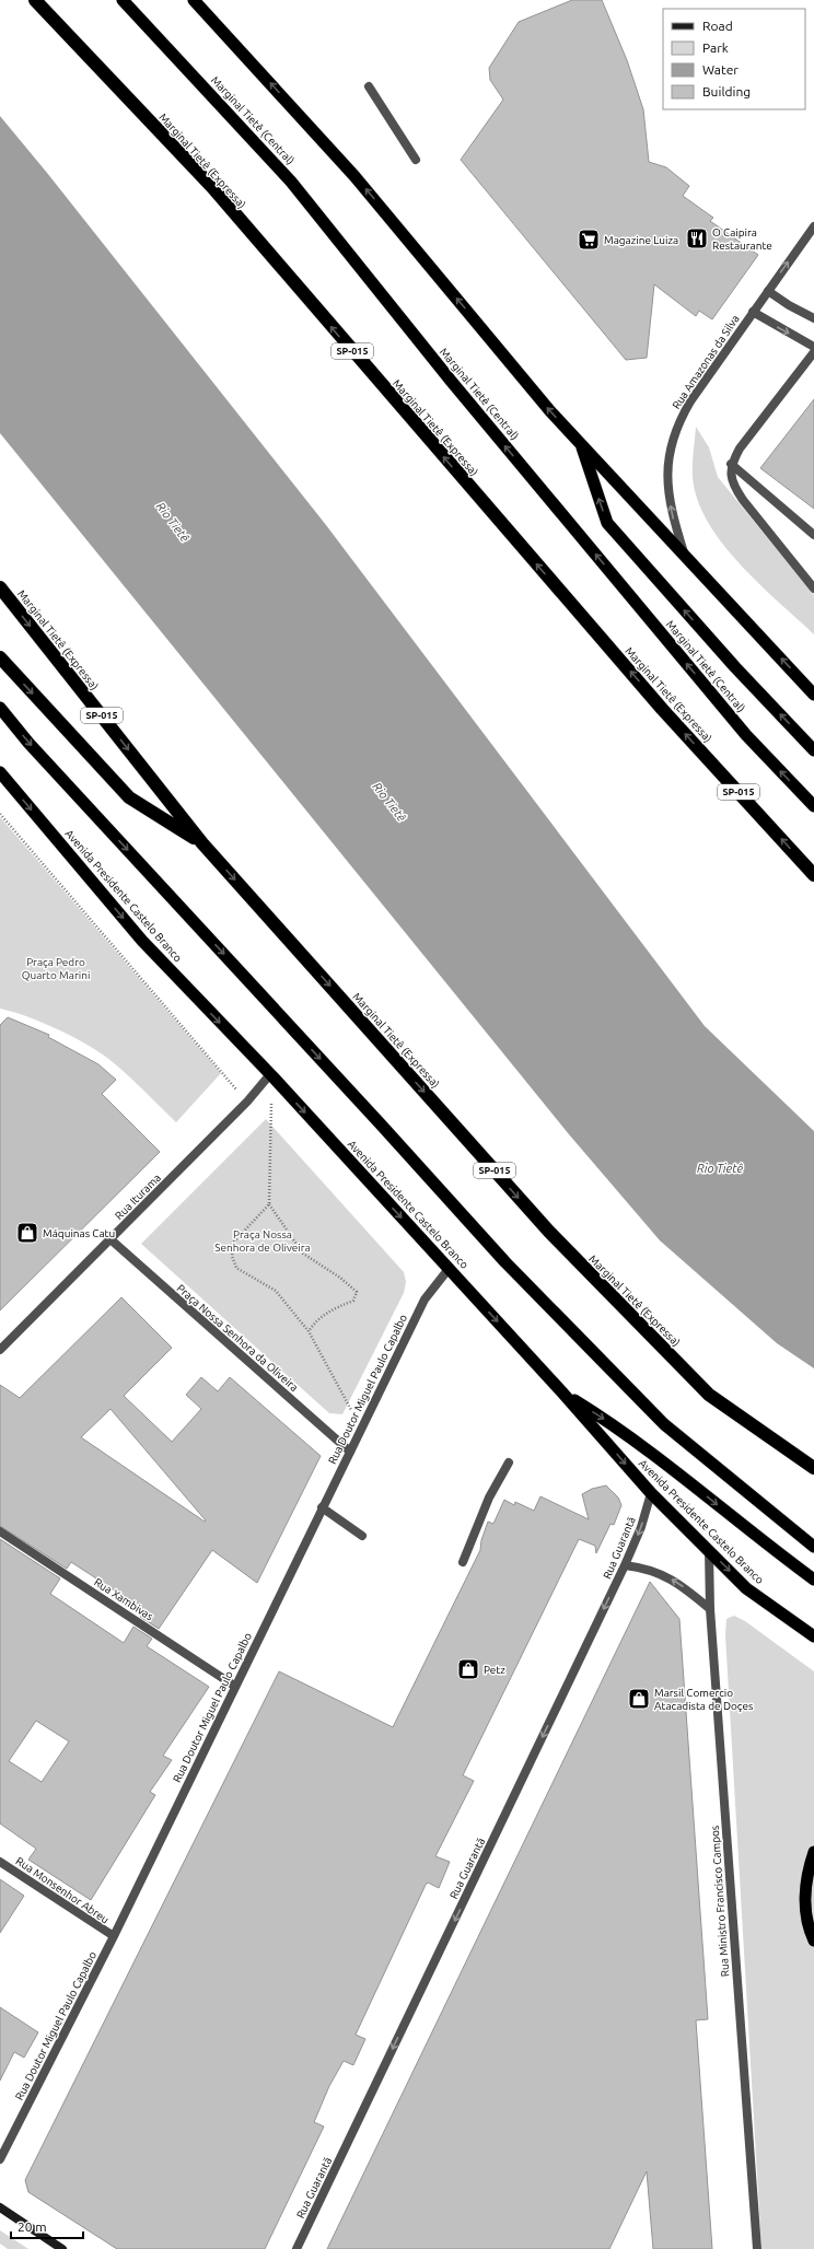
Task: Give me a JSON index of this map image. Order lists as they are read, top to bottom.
{
  "streets": {
    "highway": [
      "Marginal Tietê (Central)",
      "Marginal Tietê (Expressa)",
      "SP-015",
      "Avenida Presidente Castelo Branco"
    ],
    "street": [
      "Rua Amazonas da Silva",
      "Rua Iturama",
      "Praça Nossa Senhora da Oliveira",
      "Rua Doutor Miguel Paulo Capalbo",
      "Rua Guarantã",
      "Rua Xambivas",
      "Rua Monsenhor Abreu",
      "Rua Ministro Francisco Campos"
    ]
  },
  "crossings": [
    ["Avenida Presidente Castelo Branco", "Rua Iturama"],
    ["Avenida Presidente Castelo Branco", "Rua Doutor Miguel Paulo Capalbo"],
    ["Avenida Presidente Castelo Branco", "Rua Guarantã"],
    ["Avenida Presidente Castelo Branco", "Rua Ministro Francisco Campos"],
    ["Rua Iturama", "Praça Nossa Senhora da Oliveira"],
    ["Praça Nossa Senhora da Oliveira", "Rua Doutor Miguel Paulo Capalbo"],
    ["Rua Doutor Miguel Paulo Capalbo", "Rua Xambivas"],
    ["Rua Doutor Miguel Paulo Capalbo", "Rua Monsenhor Abreu"]
  ],
  "one_way": ["Rua Guarantã"],
  "water": ["Rio Tietê"],
  "parks": ["Praça Pedro Quarto Marini", "Praça Nossa Senhora de Oliveira"],
  "places": {
    "restaurant": ["O Caipira Restaurante"],
    "supermarket": ["Magazine Luiza"],
    "shop": ["Máquinas Catu", "Petz", "Marsil Comercio Atacadista de Doçes"]
  },
  "legend": [
    "Road",
    "Park",
    "Water",
    "Building"
  ],
  "scale_bar": "20 m"
}
